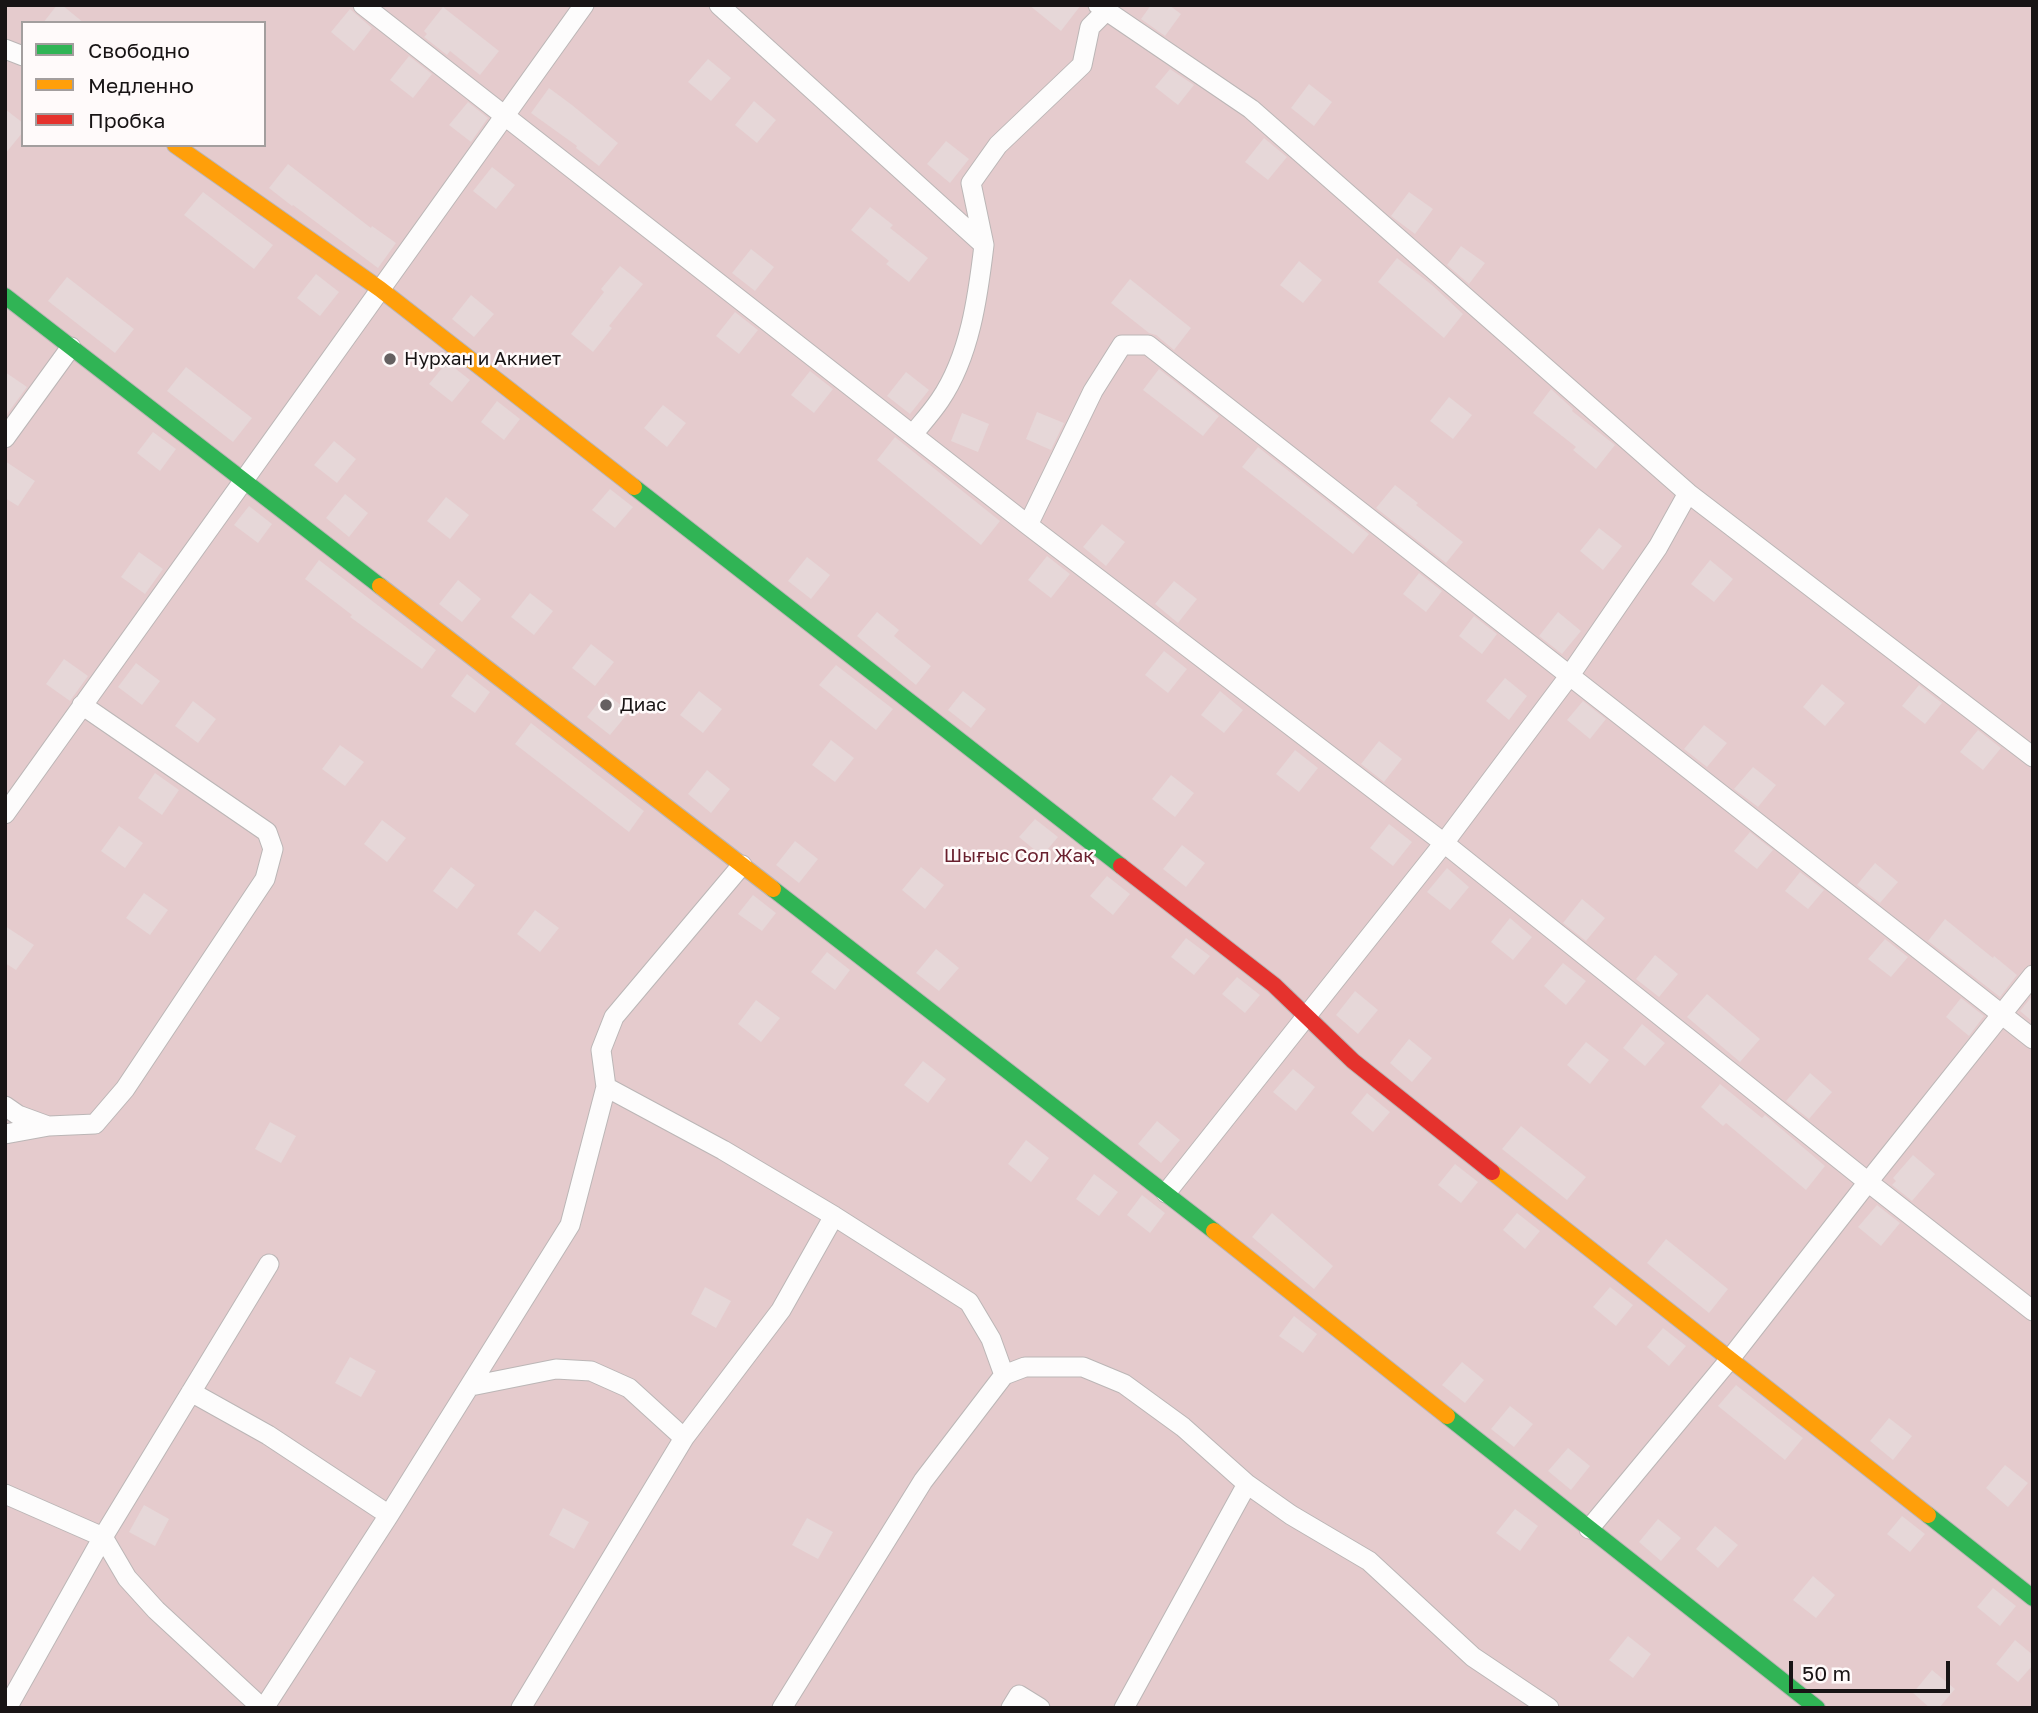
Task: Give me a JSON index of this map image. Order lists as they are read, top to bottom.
{
  "parks": ["Шығыс Сол Жақ"],
  "places": ["Нурхан и Акниет", "Диас"],
  "legend": ["Свободно", "Медленно", "Пробка"],
  "scale_bar": "50 m"
}
